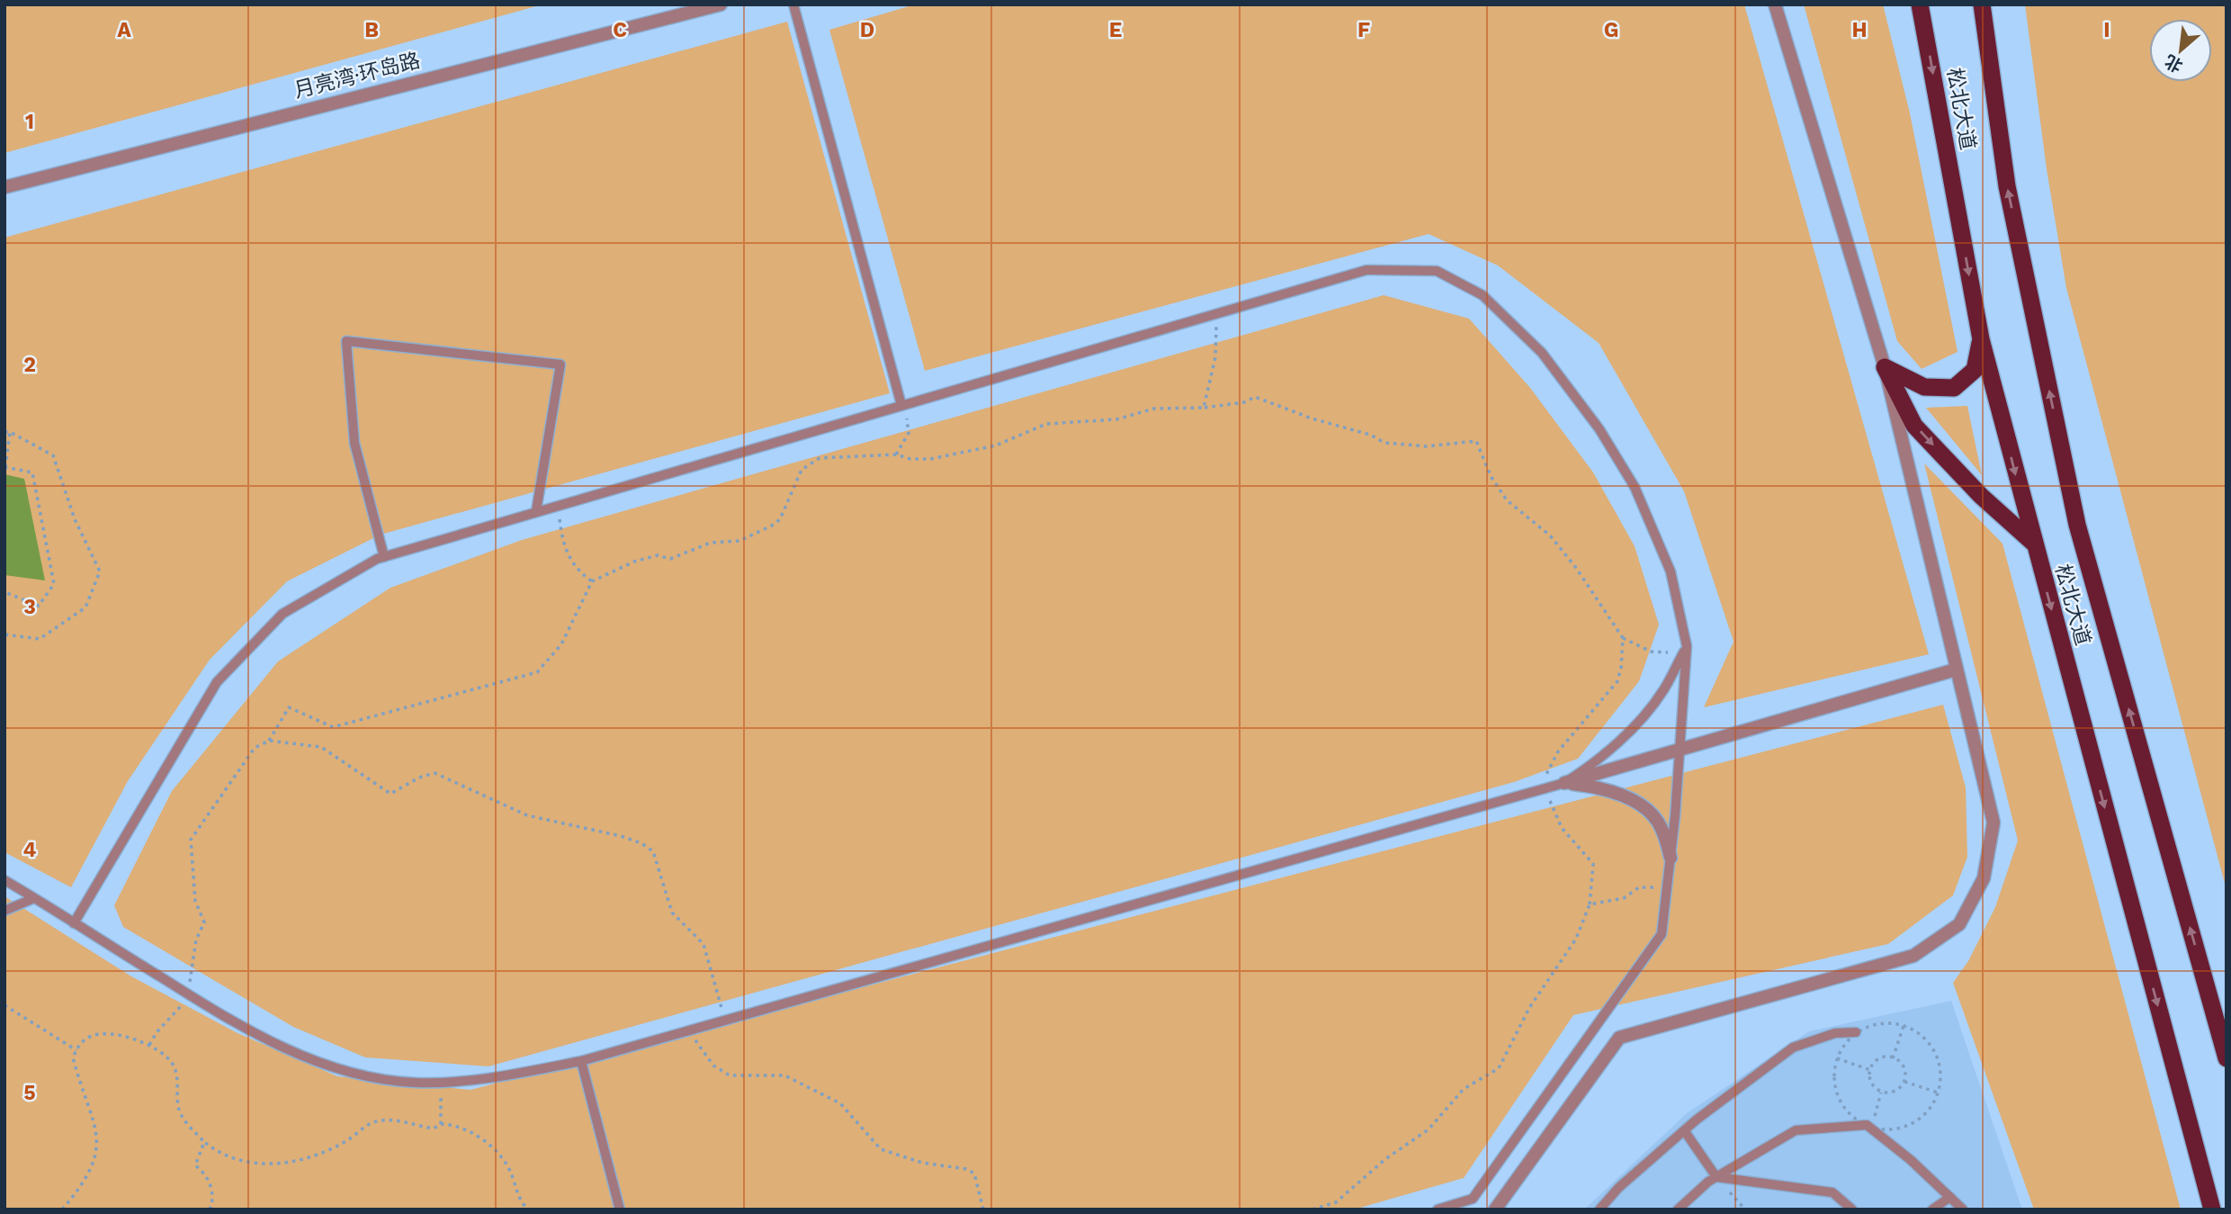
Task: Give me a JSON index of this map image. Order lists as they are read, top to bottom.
{
  "streets": {
    "highway": ["松北大道"],
    "street": ["月亮湾·环岛路"]
  },
  "north": "bottom left",
  "grid": {
    "columns": [
      "A",
      "B",
      "C",
      "D",
      "E",
      "F",
      "G",
      "H",
      "I"
    ],
    "rows": [
      "1",
      "2",
      "3",
      "4",
      "5"
    ]
  }
}
